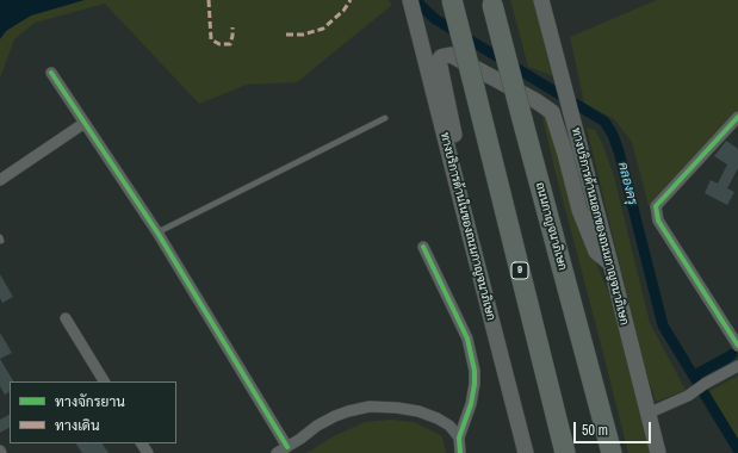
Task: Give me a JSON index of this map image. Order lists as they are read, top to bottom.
{
  "streets": {
    "highway": ["ถนนกาญจนาภิเษก", "9"],
    "main road": ["ทางบริการด้านในของถนนกาญจนาภิเษก", "ทางบริการด้านนอกของถนนกาญจนาภิเษก"]
  },
  "water": ["คลองครุ"],
  "legend": ["ทางจักรยาน", "ทางเดิน"],
  "scale_bar": "50 m"
}
